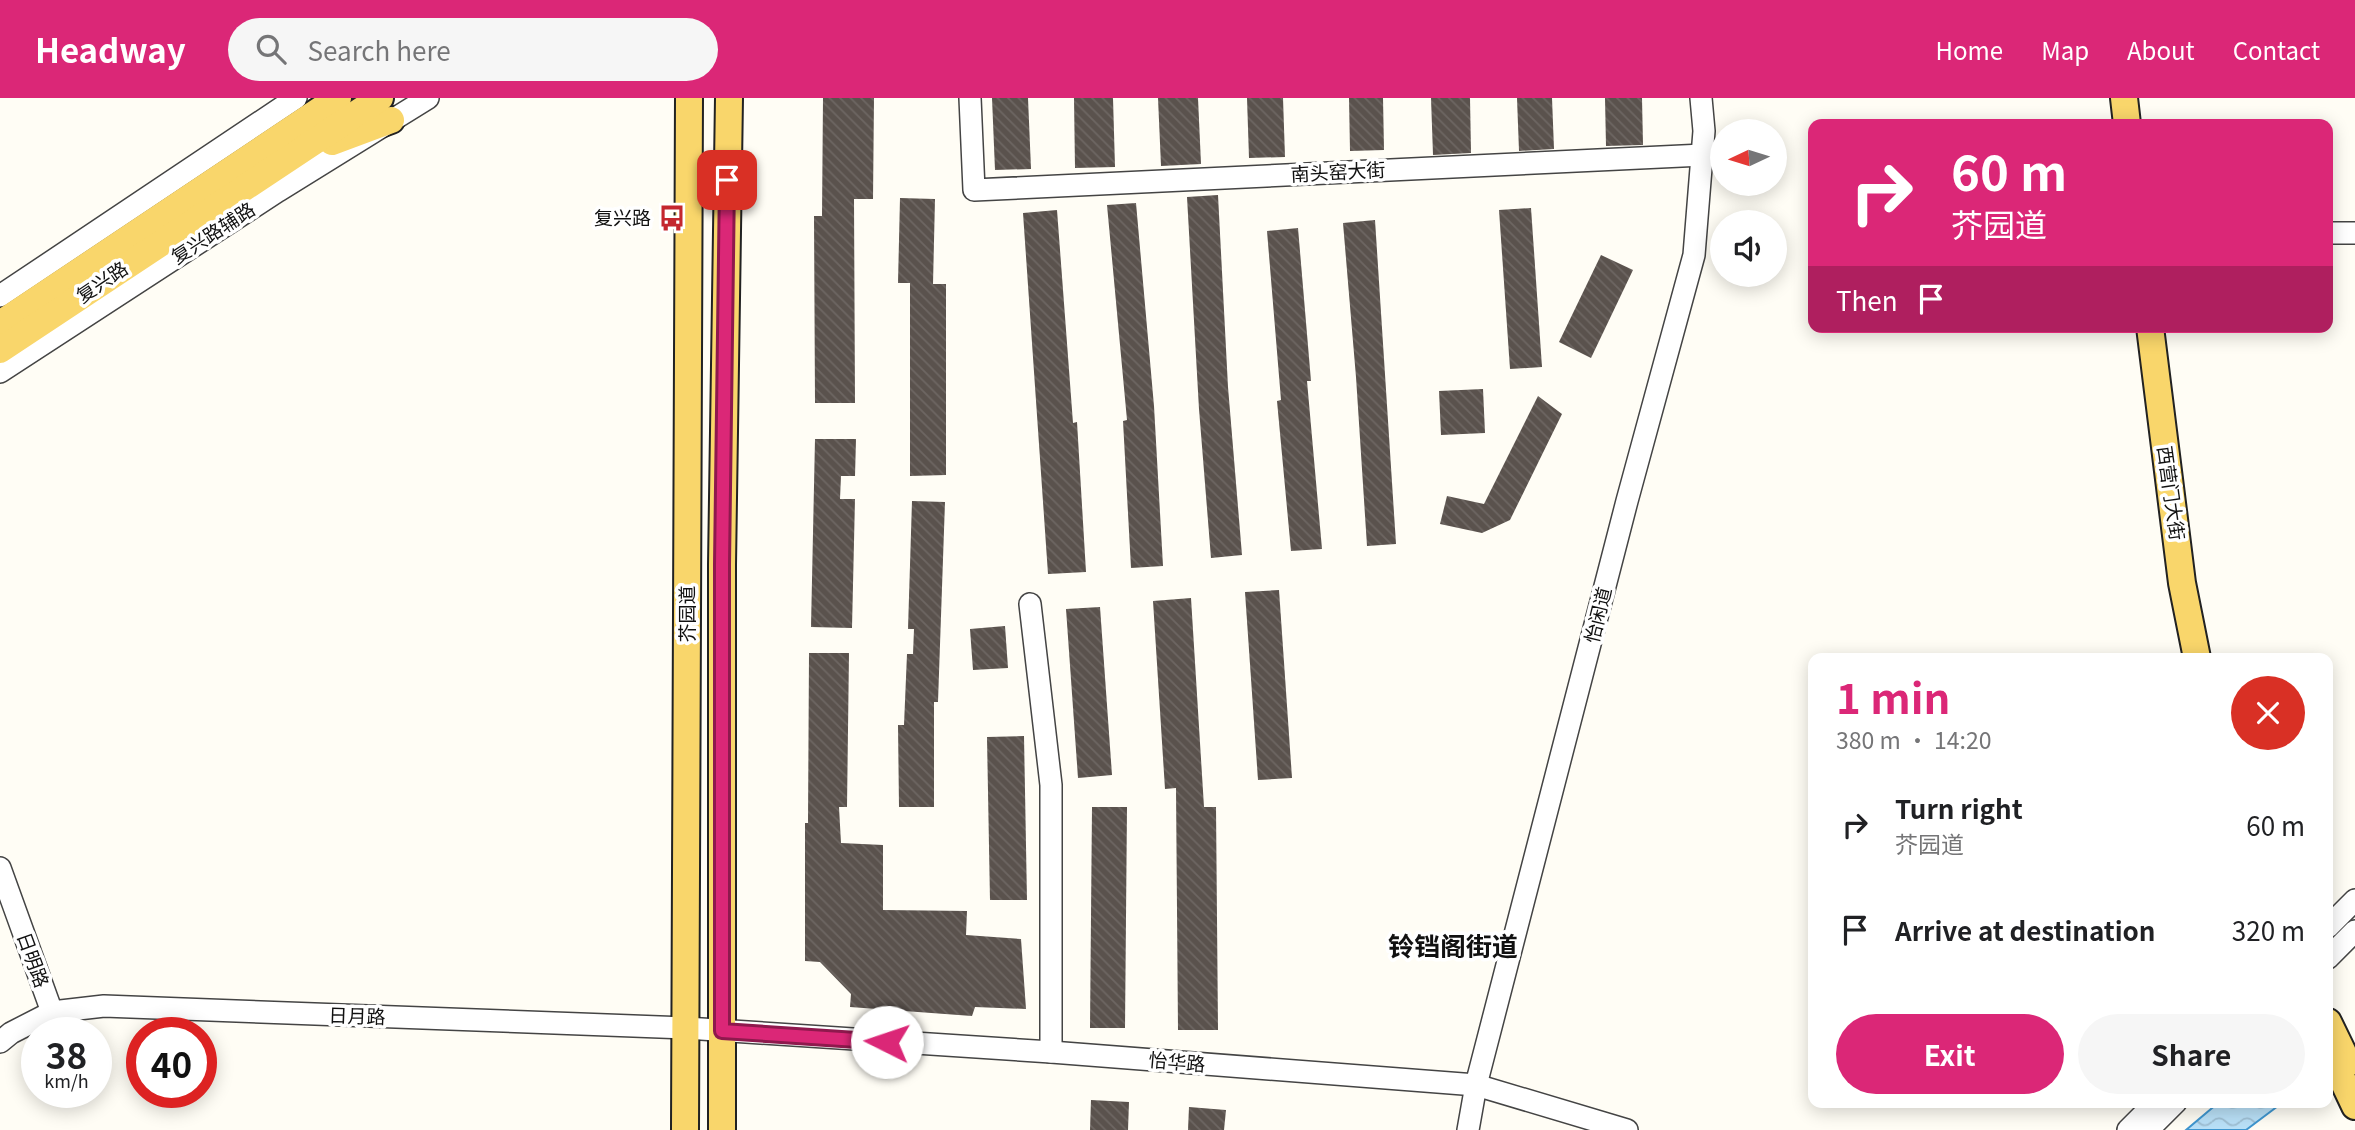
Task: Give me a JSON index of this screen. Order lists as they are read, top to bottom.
{
  "streets": {
    "main road": ["复兴路", "西营门大街", "芥园道"],
    "street": [
      "南头窑大街",
      "复兴路辅路",
      "怡闲道",
      "日明路",
      "日月路",
      "怡华路"
    ]
  },
  "crossings": [
    ["南头窑大街", "怡闲道"],
    ["复兴路辅路", "复兴路"],
    ["芥园道", "日月路"],
    ["芥园道", "怡华路"],
    ["怡闲道", "怡华路"],
    ["日明路", "日月路"],
    ["日月路", "怡华路"]
  ],
  "districts": ["铃铛阁街道"],
  "places": {
    "bus stop": ["复兴路"]
  },
  "north": "left",
  "page": {
    "header": "Headway",
    "search": "Search here",
    "nav": [
      "Home",
      "Map",
      "About",
      "Contact"
    ],
    "turn": ["60 m", "芥园道"],
    "then": "Then",
    "heading": ["1 min", "380 m · 14:20"],
    "list": [
      {
        "name": "Turn right",
        "note": "芥园道",
        "value": "60 m"
      },
      {
        "name": "Arrive at destination",
        "value": "320 m"
      }
    ],
    "buttons": ["Exit", "Share"],
    "speed": "38 km/h",
    "limit": "40"
  }
}
